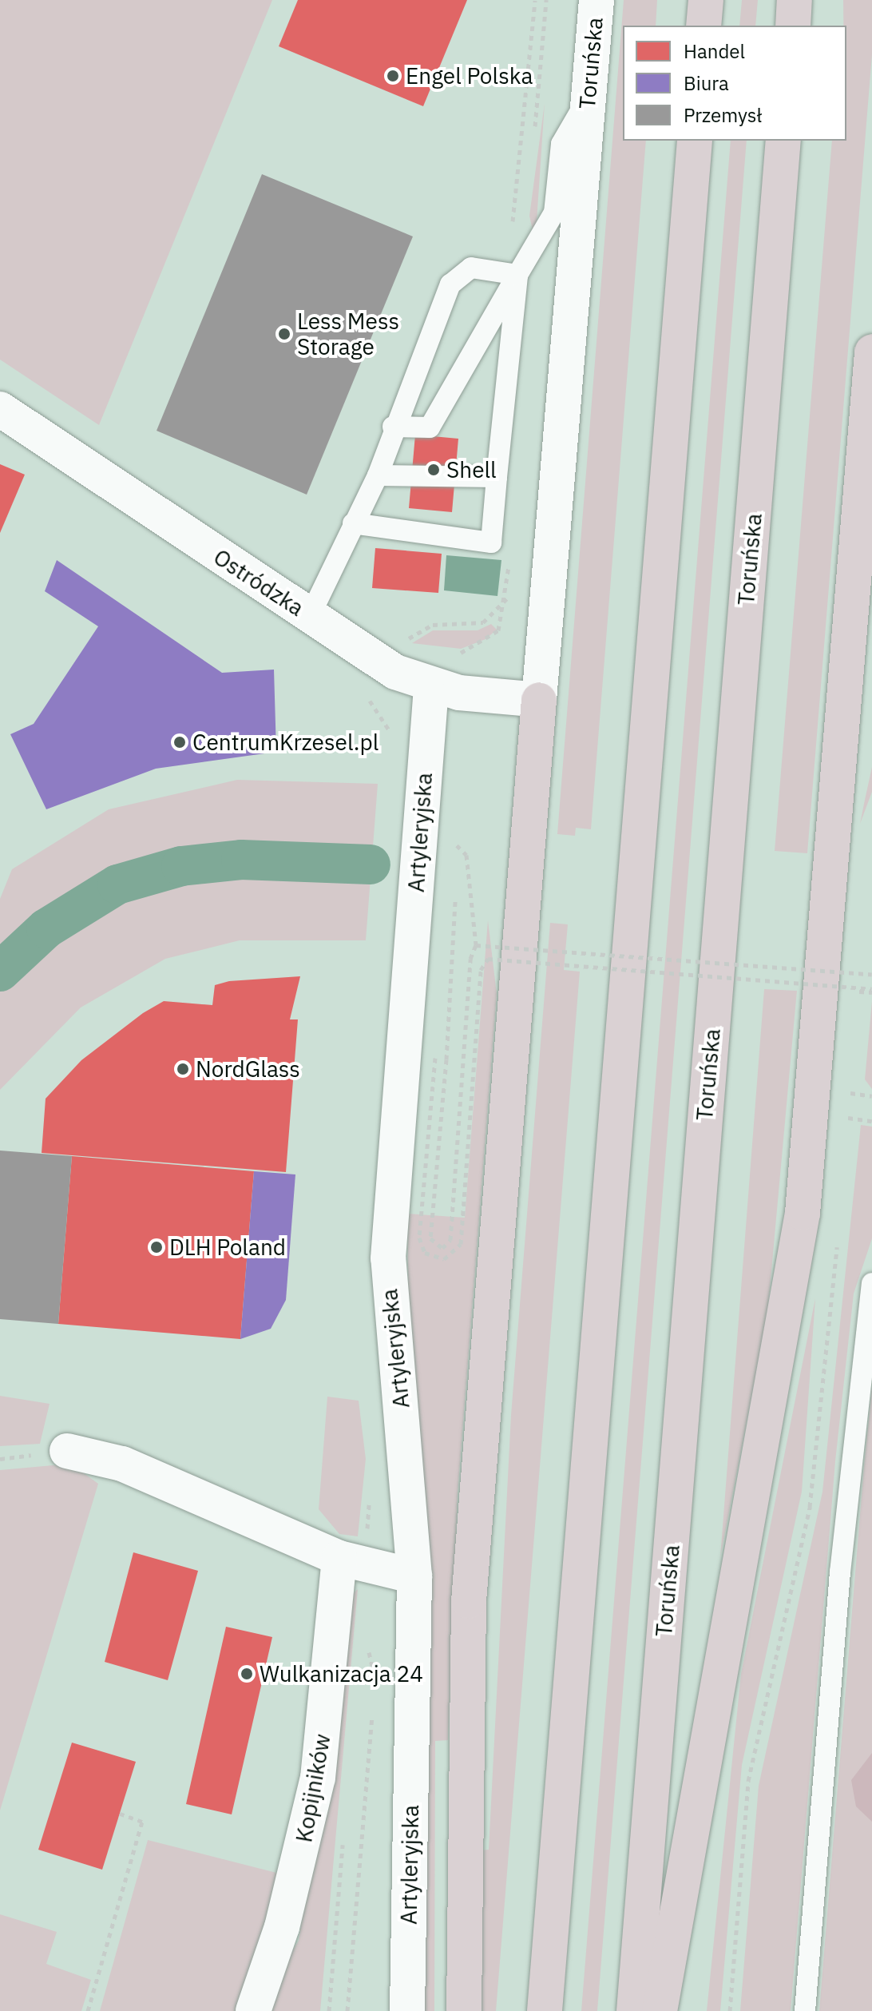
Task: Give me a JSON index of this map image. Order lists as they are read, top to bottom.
{
  "streets": {
    "highway": ["Toruńska"],
    "street": ["Ostródzka", "Artyleryjska", "Kopijników"]
  },
  "crossings": [
    ["Toruńska", "Ostródzka"],
    ["Ostródzka", "Artyleryjska"]
  ],
  "places": [
    "Engel Polska",
    "Less Mess Storage",
    "Shell",
    "CentrumKrzesel.pl",
    "NordGlass",
    "DLH Poland",
    "Wulkanizacja 24"
  ],
  "legend": ["Handel", "Biura", "Przemysł"]
}
